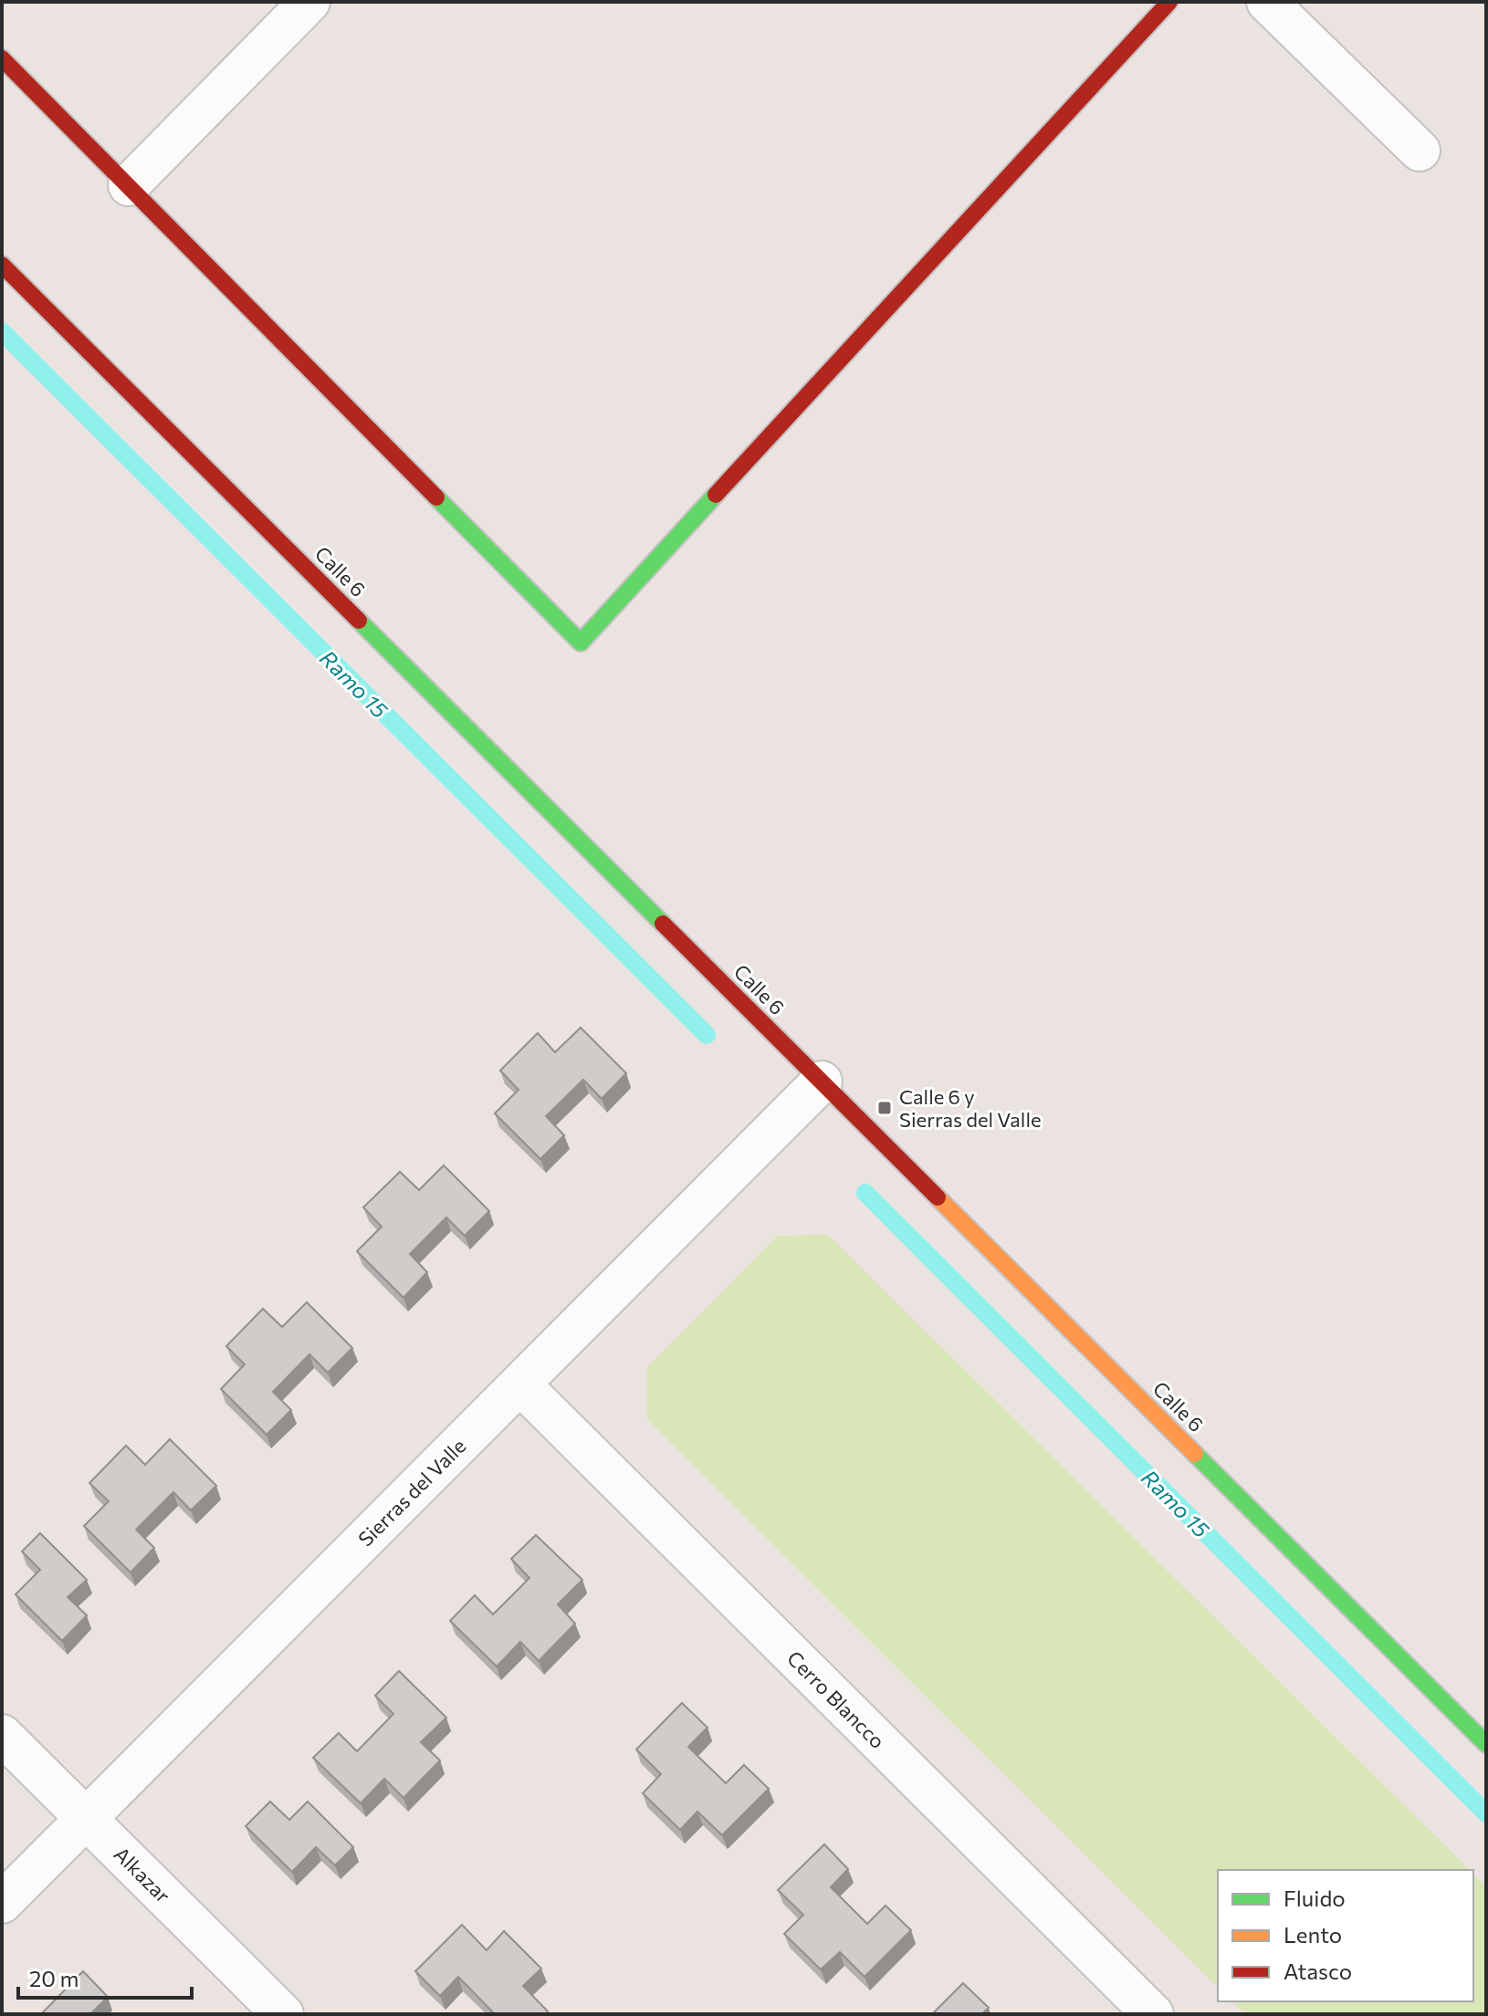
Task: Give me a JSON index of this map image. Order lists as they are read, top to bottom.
{
  "streets": {
    "street": [
      "Calle 6",
      "Sierras del Valle",
      "Cerro Blancco",
      "Alkazar"
    ]
  },
  "crossings": [
    ["Calle 6", "Sierras del Valle"],
    ["Sierras del Valle", "Cerro Blancco"],
    ["Sierras del Valle", "Alkazar"]
  ],
  "water": ["Ramo 15"],
  "places": {
    "transit": ["Calle 6 y Sierras del Valle"]
  },
  "legend": ["Fluido", "Lento", "Atasco"],
  "scale_bar": "20 m"
}
